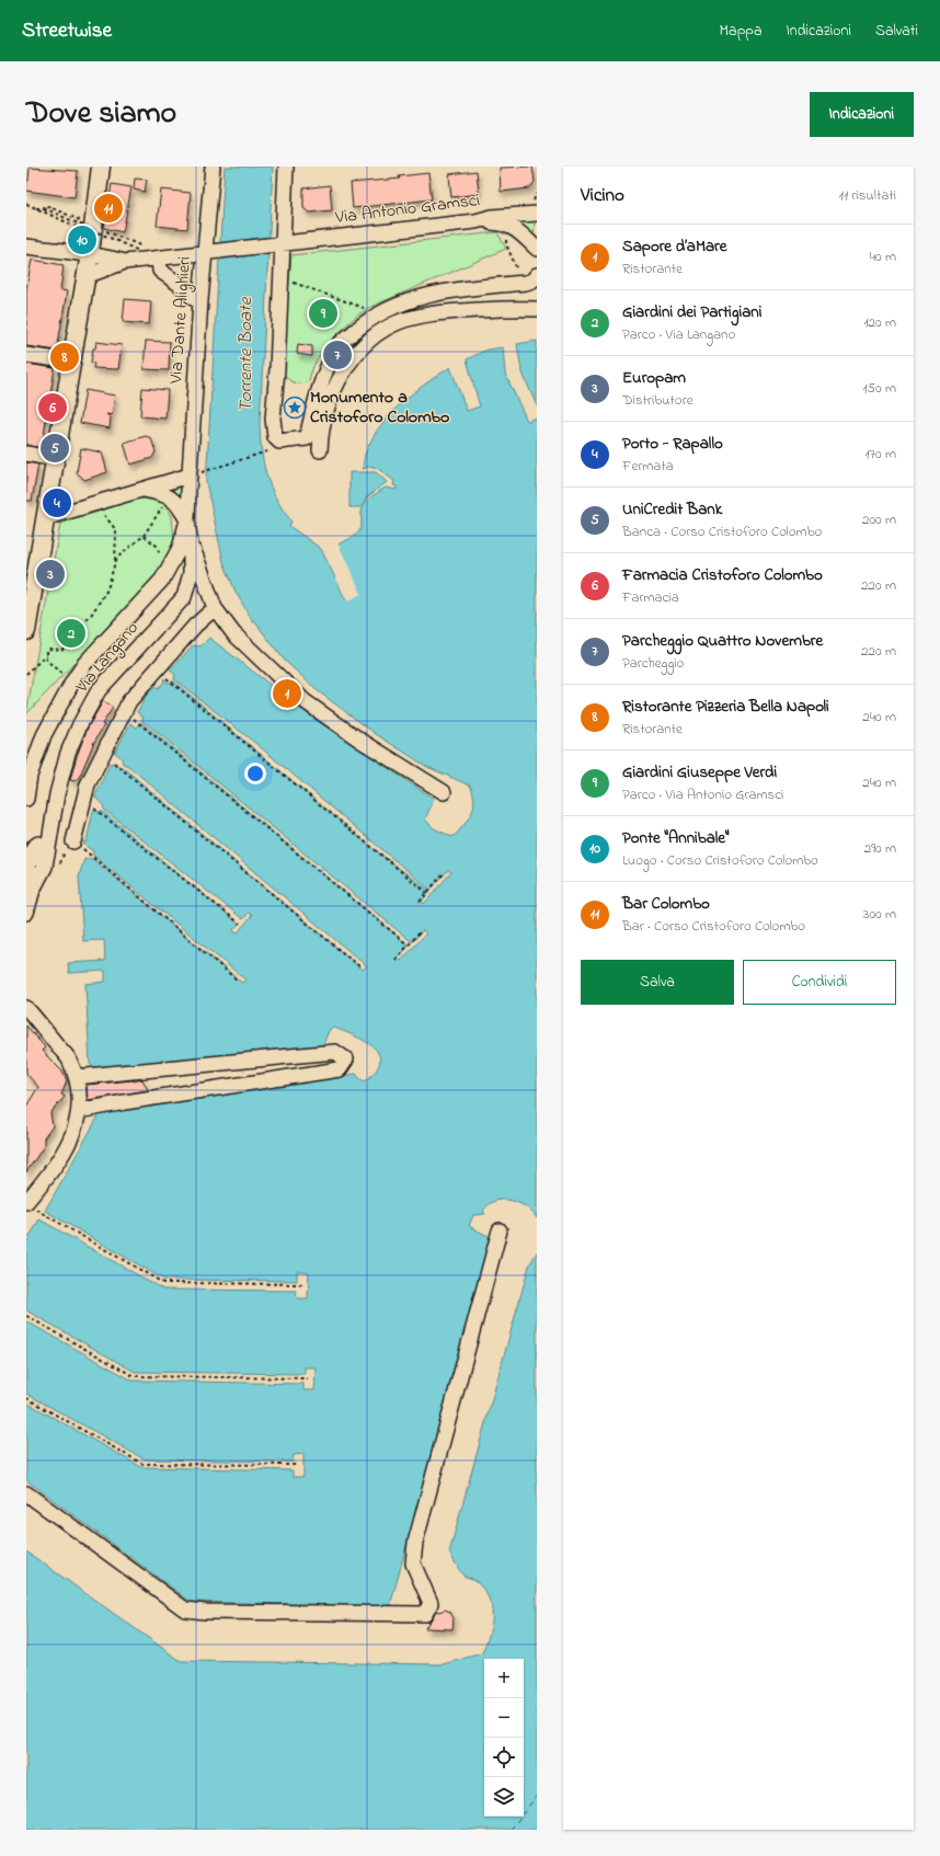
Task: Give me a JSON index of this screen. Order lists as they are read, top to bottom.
{
  "streets": {
    "street": ["Via Antonio Gramsci", "Via Dante Alighieri", "Via Langano"]
  },
  "crossings": [
    ["Via Antonio Gramsci", "Via Dante Alighieri"],
    ["Via Dante Alighieri", "Via Langano"]
  ],
  "water": ["Torrente Boate"],
  "places": {
    "place": ["Monumento a Cristoforo Colombo"]
  },
  "page": {
    "header": "Streetwise",
    "nav": ["Mappa", "Indicazioni", "Salvati"],
    "title": "Dove siamo",
    "buttons": [
      "Indicazioni",
      ["Salva", "Condividi"]
    ],
    "heading": ["Vicino", "11 risultati"],
    "pins": [
      "11",
      "10",
      "9",
      "7",
      "8",
      "6",
      "5",
      "4",
      "3",
      "2",
      "1"
    ],
    "list": [
      {
        "mark": "1",
        "name": "Sapore d’aMare",
        "note": "Ristorante",
        "value": "40 m"
      },
      {
        "mark": "2",
        "name": "Giardini dei Partigiani",
        "note": "Parco · Via Langano",
        "value": "120 m"
      },
      {
        "mark": "3",
        "name": "Europam",
        "note": "Distributore",
        "value": "150 m"
      },
      {
        "mark": "4",
        "name": "Porto - Rapallo",
        "note": "Fermata",
        "value": "170 m"
      },
      {
        "mark": "5",
        "name": "UniCredit Bank",
        "note": "Banca · Corso Cristoforo Colombo",
        "value": "200 m"
      },
      {
        "mark": "6",
        "name": "Farmacia Cristoforo Colombo",
        "note": "Farmacia",
        "value": "220 m"
      },
      {
        "mark": "7",
        "name": "Parcheggio Quattro Novembre",
        "note": "Parcheggio",
        "value": "220 m"
      },
      {
        "mark": "8",
        "name": "Ristorante Pizzeria Bella Napoli",
        "note": "Ristorante",
        "value": "240 m"
      },
      {
        "mark": "9",
        "name": "Giardini Giuseppe Verdi",
        "note": "Parco · Via Antonio Gramsci",
        "value": "240 m"
      },
      {
        "mark": "10",
        "name": "Ponte \"Annibale\"",
        "note": "Luogo · Corso Cristoforo Colombo",
        "value": "290 m"
      },
      {
        "mark": "11",
        "name": "Bar Colombo",
        "note": "Bar · Corso Cristoforo Colombo",
        "value": "300 m"
      }
    ],
    "map_buttons": ["+", "−"]
  }
}
